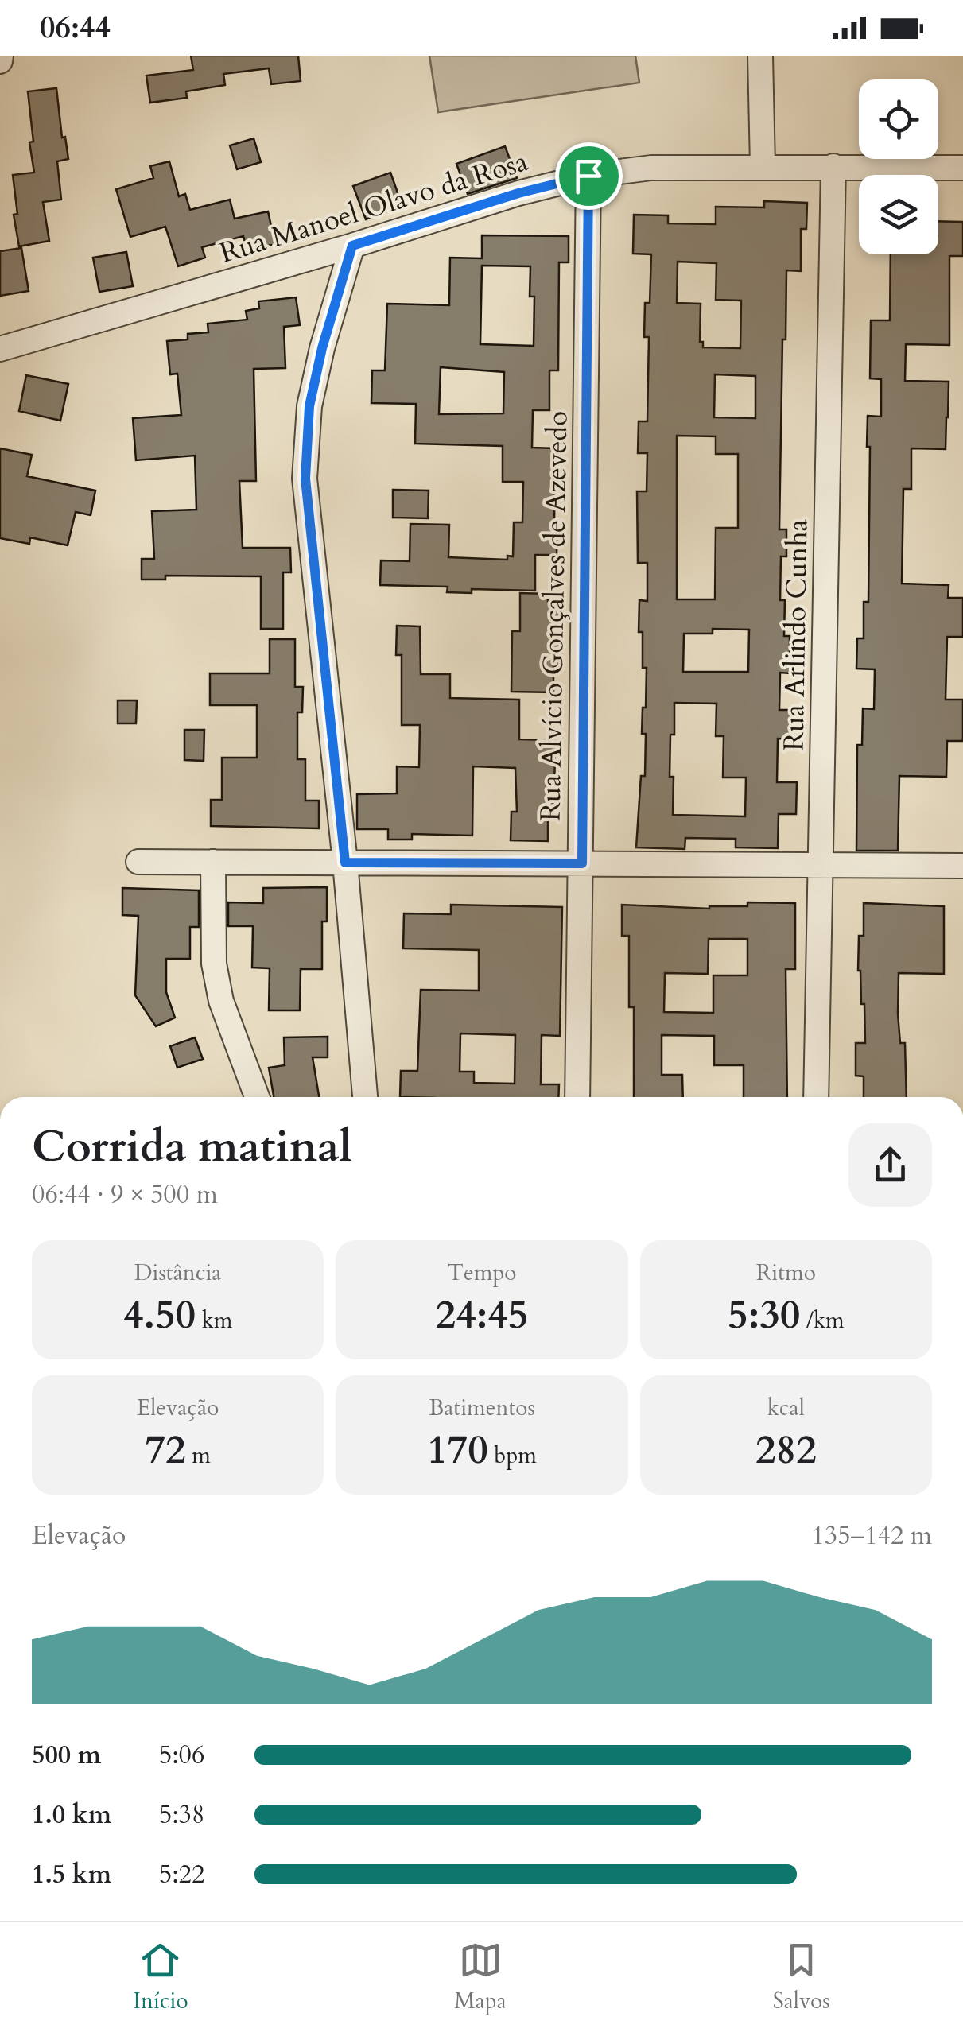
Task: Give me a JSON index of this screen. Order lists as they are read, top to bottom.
{
  "streets": {
    "street": ["Rua Manoel Olavo da Rosa", "Rua Alvício Gonçalves de Azevedo", "Rua Arlindo Cunha"]
  },
  "crossings": [
    ["Rua Manoel Olavo da Rosa", "Rua Alvício Gonçalves de Azevedo"],
    ["Rua Manoel Olavo da Rosa", "Rua Arlindo Cunha"]
  ],
  "page": {
    "status": "06:44",
    "heading": ["Corrida matinal", "06:44 · 9 × 500 m"],
    "stats": [
      ["Distância", "4.50 km"],
      ["Tempo", "24:45"],
      ["Ritmo", "5:30 /km"],
      ["Elevação", "72 m"],
      ["Batimentos", "170 bpm"],
      ["kcal", "282"]
    ],
    "chart": ["Elevação", "135–142 m"],
    "list": [
      {
        "name": "500 m",
        "note": "5:06"
      },
      {
        "name": "1.0 km",
        "note": "5:38"
      },
      {
        "name": "1.5 km",
        "note": "5:22"
      }
    ],
    "tabs": ["Início", "Mapa", "Salvos"]
  }
}
